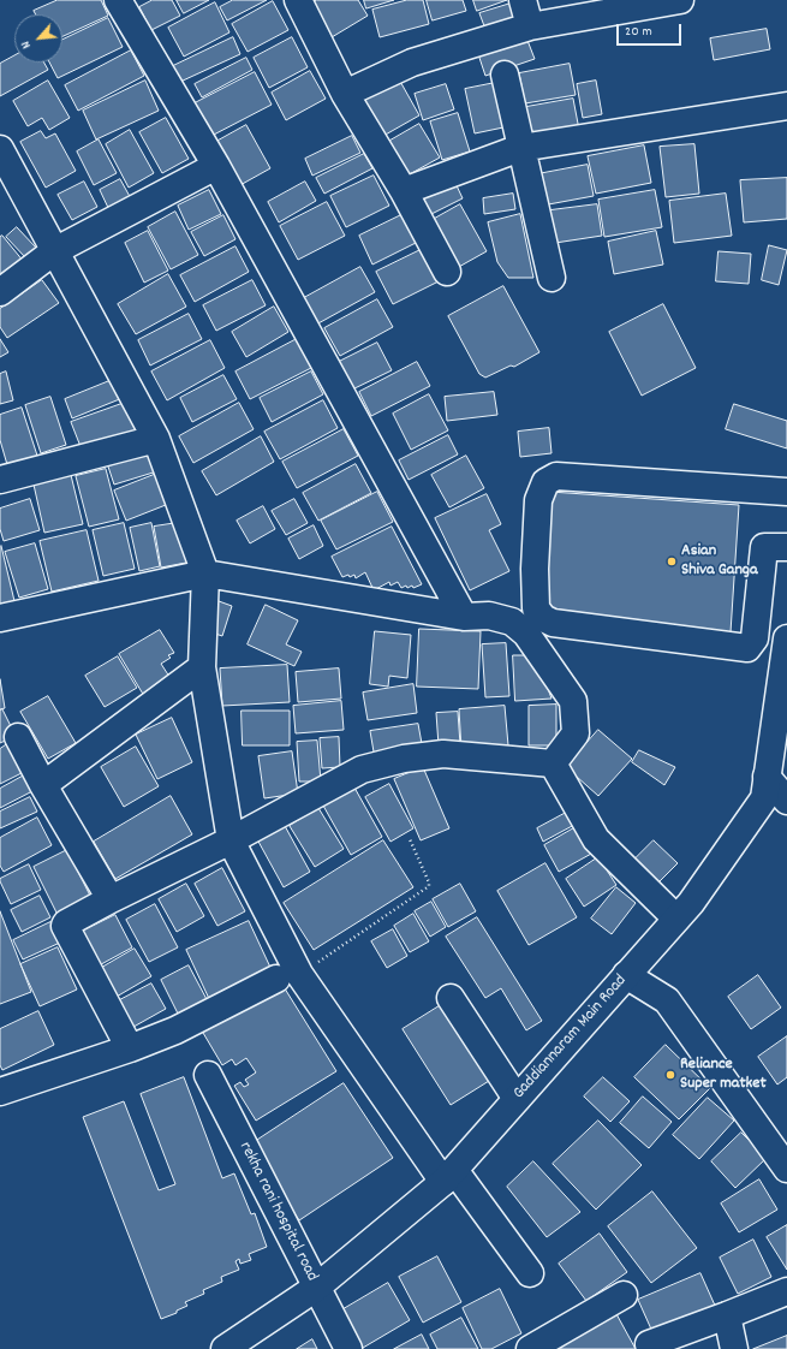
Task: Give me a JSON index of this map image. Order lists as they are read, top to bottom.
{
  "streets": {
    "street": ["Gaddiannaram Main Road", "rekha rani hospital road"]
  },
  "crossings": [
    ["Gaddiannaram Main Road", "rekha rani hospital road"]
  ],
  "places": ["Asian Shiva Ganga", "Reliance Super matket"],
  "scale_bar": "20 m",
  "north": "bottom left"
}
